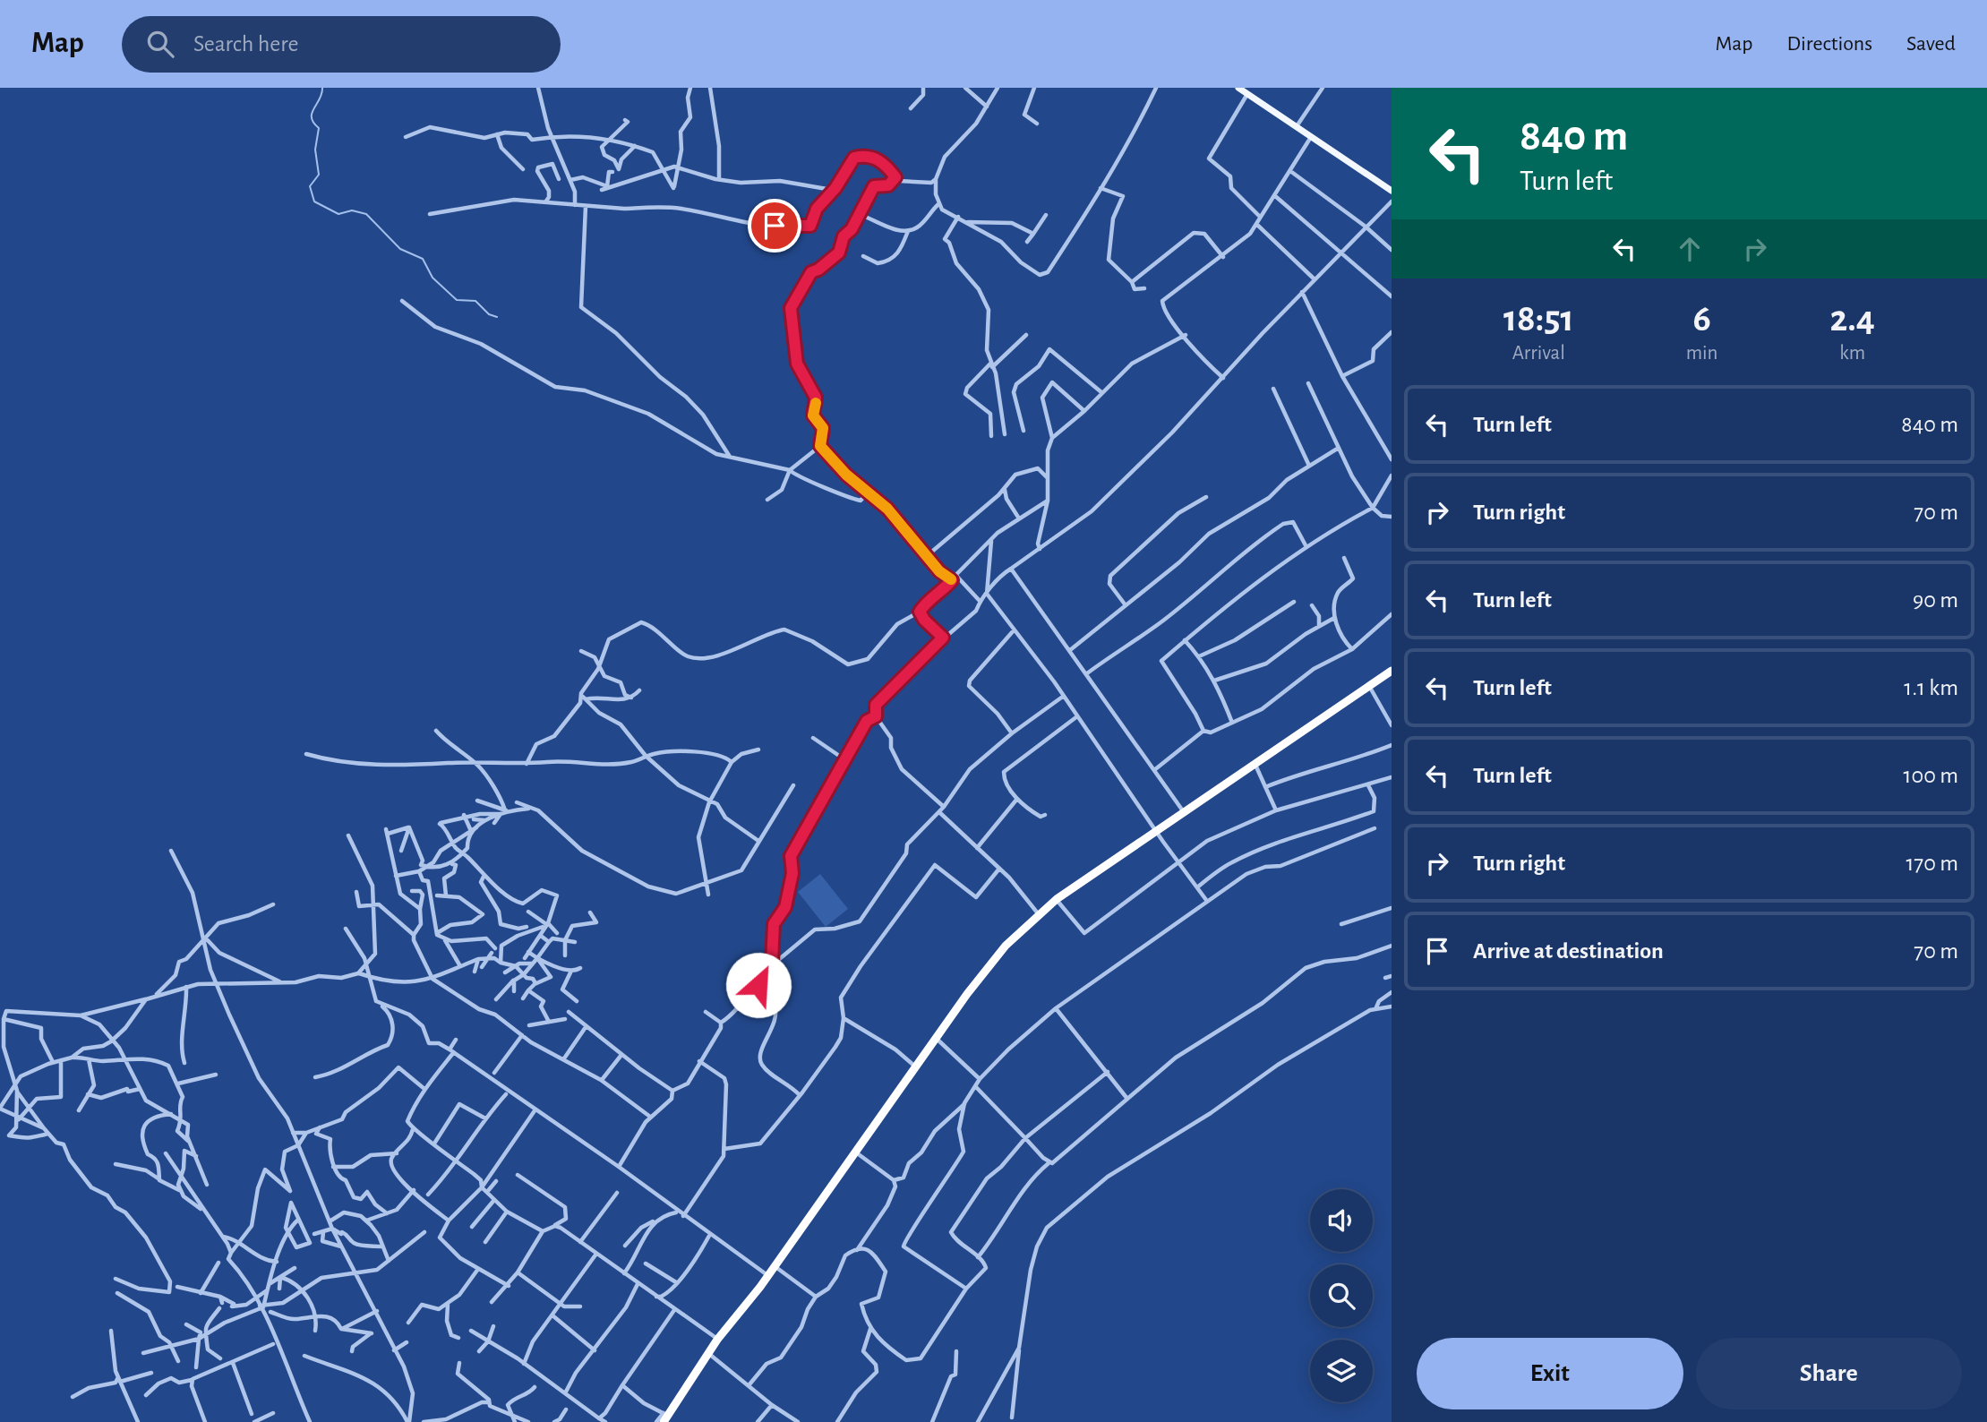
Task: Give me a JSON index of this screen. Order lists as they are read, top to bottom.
{
  "page": {
    "header": "Map",
    "search": "Search here",
    "nav": ["Map", "Directions", "Saved"],
    "turn": ["840 m", "Turn left"],
    "eta": [
      "18:51",
      "Arrival",
      "6",
      "min",
      "2.4",
      "km"
    ],
    "list": [
      {
        "name": "Turn left",
        "value": "840 m"
      },
      {
        "name": "Turn right",
        "value": "70 m"
      },
      {
        "name": "Turn left",
        "value": "90 m"
      },
      {
        "name": "Turn left",
        "value": "1.1 km"
      },
      {
        "name": "Turn left",
        "value": "100 m"
      },
      {
        "name": "Turn right",
        "value": "170 m"
      },
      {
        "name": "Arrive at destination",
        "value": "70 m"
      }
    ],
    "buttons": ["Exit", "Share"]
  }
}
